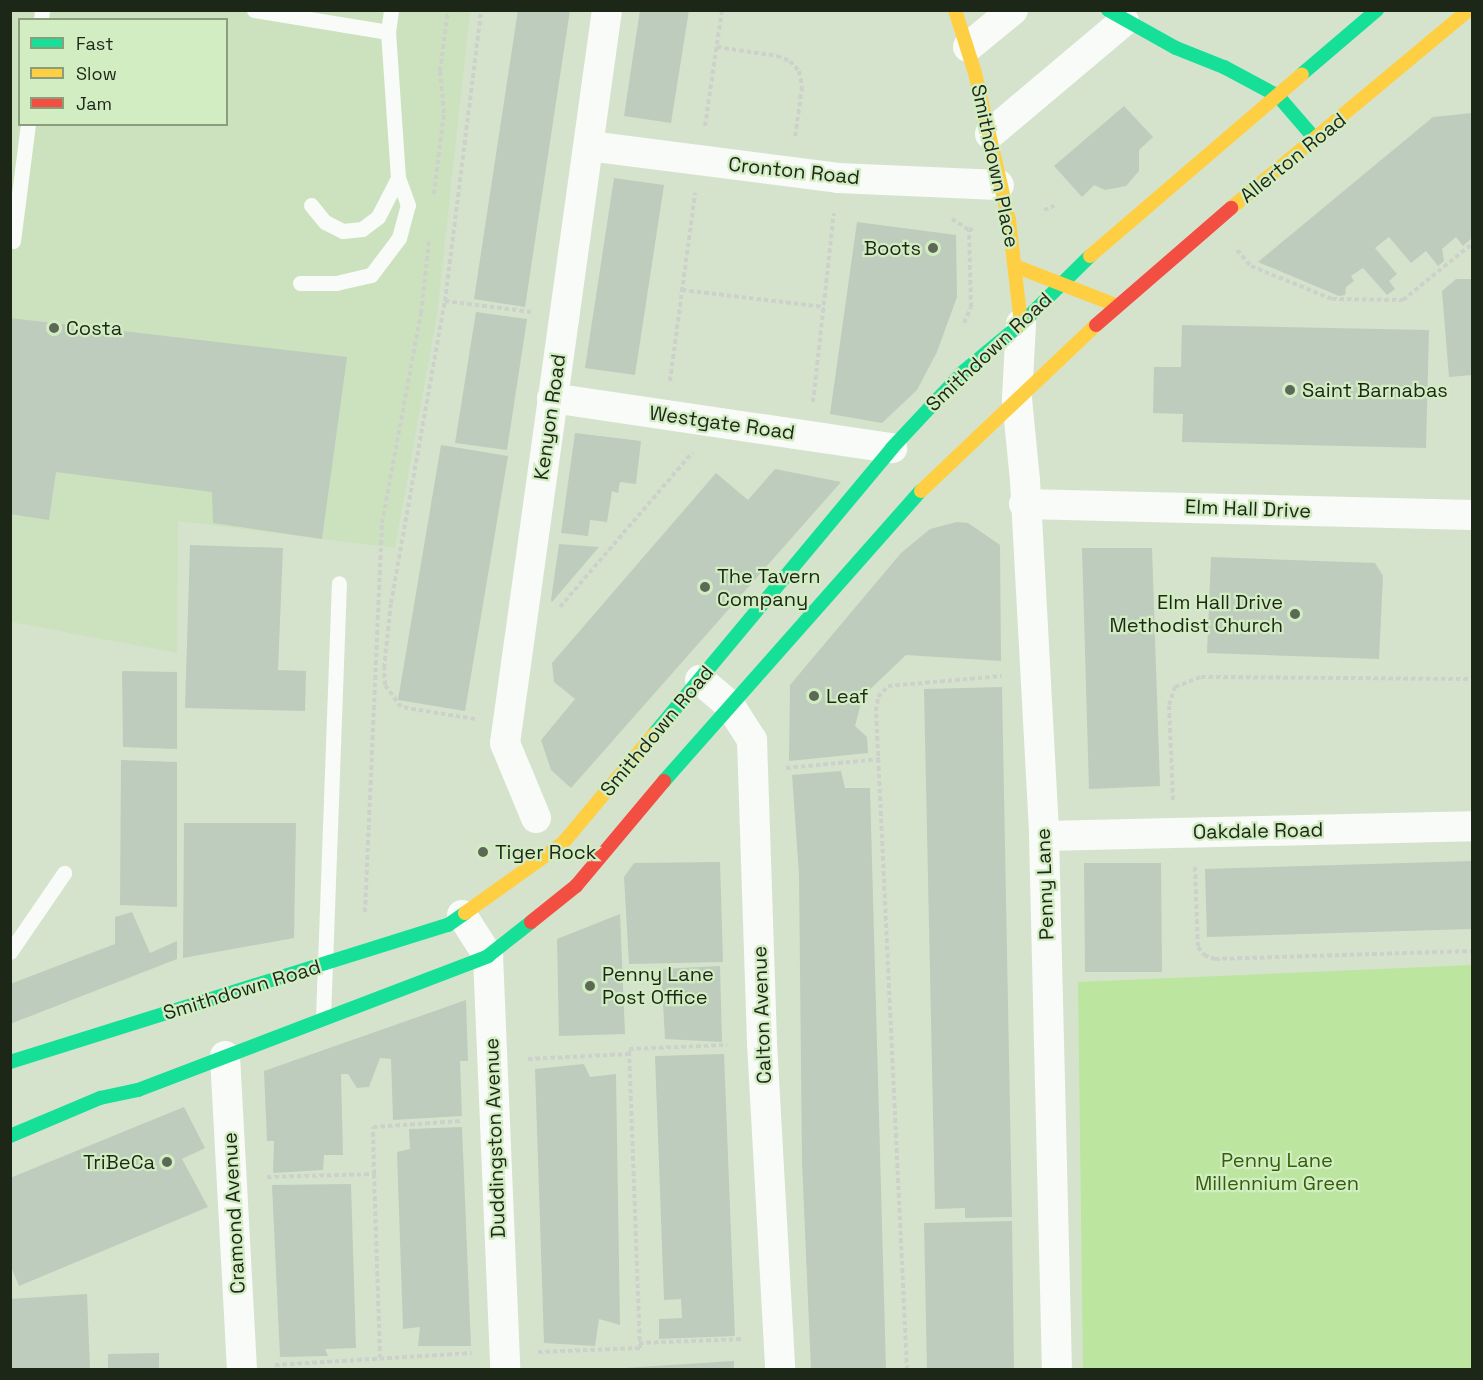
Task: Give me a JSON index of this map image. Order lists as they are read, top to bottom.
{
  "streets": {
    "main road": ["Allerton Road", "Smithdown Place", "Smithdown Road"],
    "street": [
      "Cronton Road",
      "Kenyon Road",
      "Westgate Road",
      "Elm Hall Drive",
      "Oakdale Road",
      "Penny Lane",
      "Calton Avenue",
      "Duddingston Avenue",
      "Cramond Avenue"
    ]
  },
  "crossings": [
    ["Allerton Road", "Smithdown Road"],
    ["Smithdown Place", "Cronton Road"],
    ["Smithdown Place", "Smithdown Road"],
    ["Smithdown Place", "Penny Lane"],
    ["Cronton Road", "Kenyon Road"],
    ["Smithdown Road", "Westgate Road"],
    ["Smithdown Road", "Penny Lane"],
    ["Smithdown Road", "Calton Avenue"],
    ["Smithdown Road", "Duddingston Avenue"],
    ["Smithdown Road", "Cramond Avenue"],
    ["Kenyon Road", "Westgate Road"],
    ["Elm Hall Drive", "Penny Lane"],
    ["Oakdale Road", "Penny Lane"]
  ],
  "parks": ["Penny Lane Millennium Green"],
  "places": [
    "Boots",
    "Costa",
    "Saint Barnabas",
    "The Tavern Company",
    "Elm Hall Drive Methodist Church",
    "Leaf",
    "Tiger Rock",
    "Penny Lane Post Office",
    "TriBeCa"
  ],
  "legend": ["Fast", "Slow", "Jam"]
}
